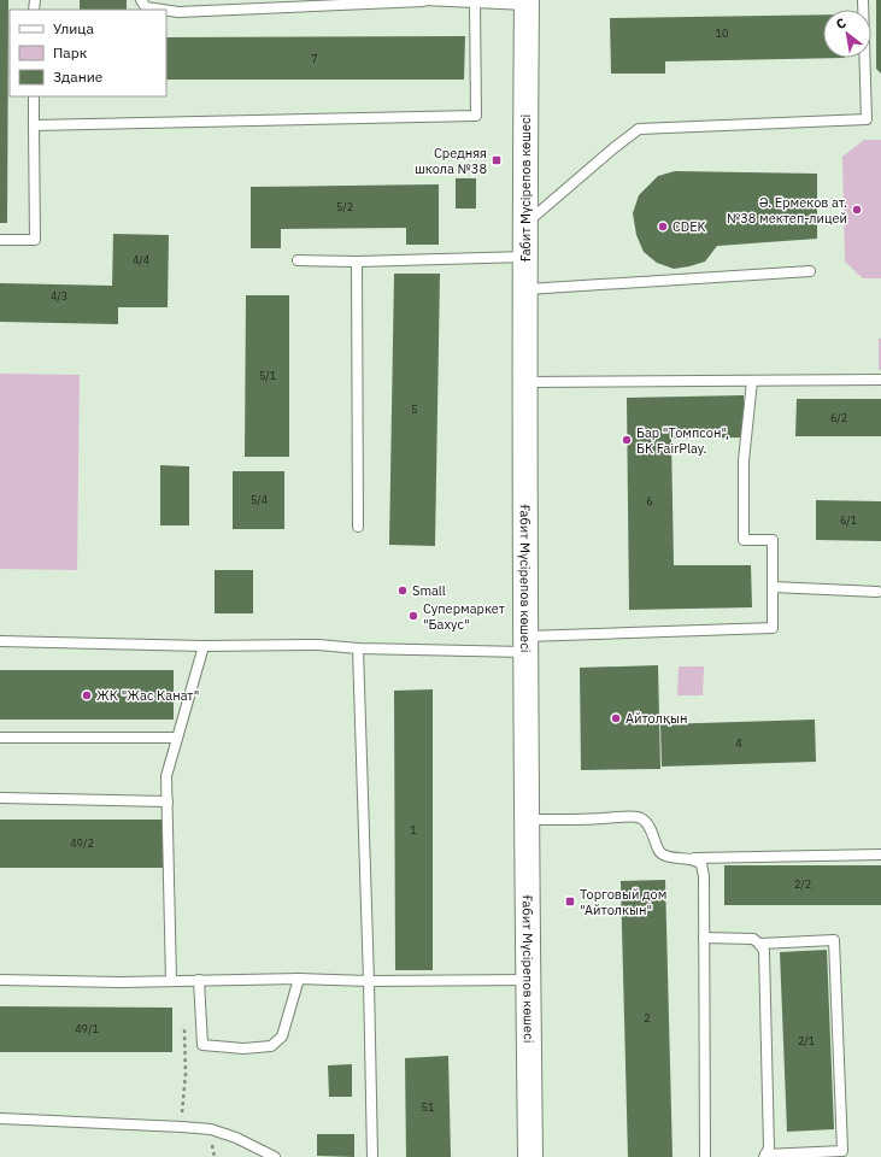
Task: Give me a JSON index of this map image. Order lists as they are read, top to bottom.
{
  "streets": {
    "street": ["Ғабит Мүсірепов көшесі"]
  },
  "places": {
    "transit": ["Средняя школа №38", "Торговый дом \"Айтолкын\""],
    "other": [
      "Ә. Ермеков ат. №38 мектеп-лицей",
      "CDEK",
      "Бар \"Томпсон\", БК FairPlay.",
      "Small",
      "Супермаркет \"Бахус\"",
      "ЖК \"Жас Канат\"",
      "Айтолқын"
    ]
  },
  "house_numbers": [
    "10",
    "7",
    "5/2",
    "4/4",
    "4/3",
    "5/1",
    "5",
    "6/2",
    "5/4",
    "6",
    "6/1",
    "4",
    "1",
    "49/2",
    "2/2",
    "2",
    "49/1",
    "2/1",
    "51"
  ],
  "legend": ["Улица", "Парк", "Здание"],
  "north": "top left"
}
